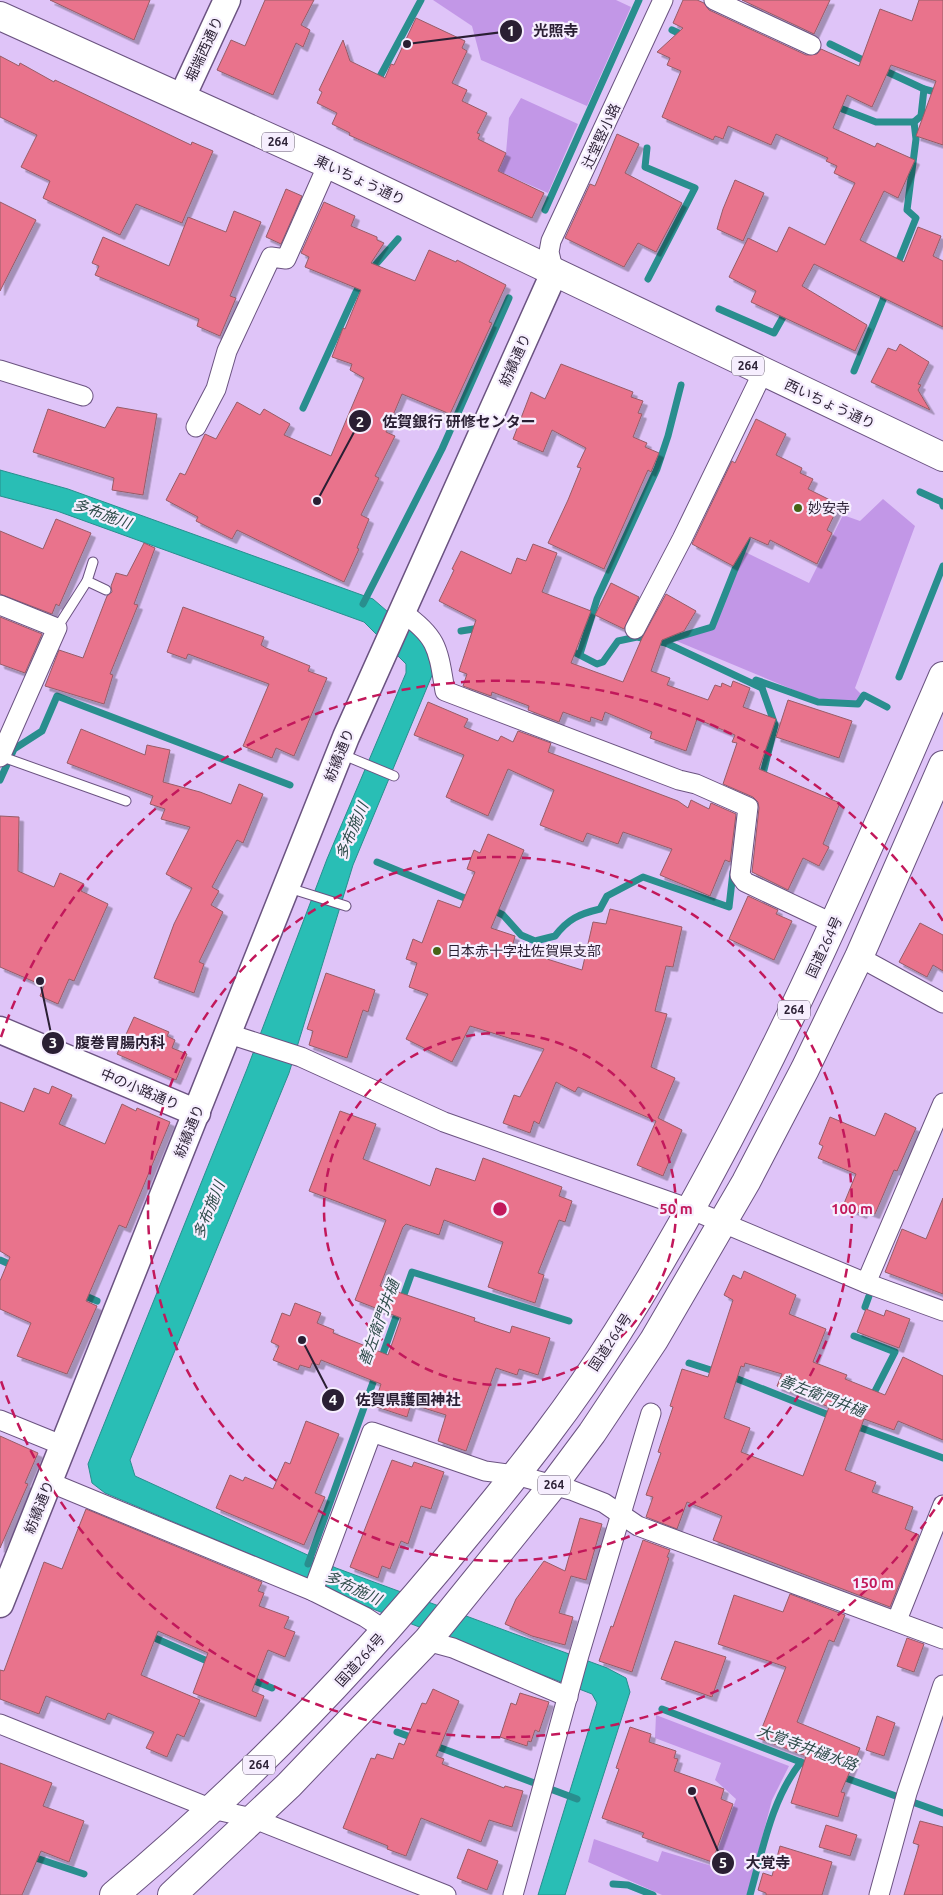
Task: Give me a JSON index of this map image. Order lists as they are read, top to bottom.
{
  "streets": {
    "highway": [
      "264",
      "東いちょう通り",
      "西いちょう通り",
      "国道264号"
    ],
    "street": [
      "堀端西通り",
      "辻堂竪小路",
      "紡績通り",
      "中の小路通り"
    ]
  },
  "crossings": [
    ["堀端西通り", "東いちょう通り"],
    ["辻堂竪小路", "東いちょう通り"],
    ["辻堂竪小路", "紡績通り"],
    ["辻堂竪小路", "西いちょう通り"],
    ["東いちょう通り", "紡績通り"],
    ["東いちょう通り", "西いちょう通り"],
    ["紡績通り", "西いちょう通り"],
    ["紡績通り", "中の小路通り"]
  ],
  "water": ["多布施川", "善左衛門井樋", "大覚寺井樋水路"],
  "places": [
    "光照寺",
    "佐賀銀行 研修センター",
    "妙安寺",
    "日本赤十字社佐賀県支部",
    "腹巻胃腸内科",
    "佐賀県護国神社",
    "大覚寺"
  ],
  "rings": ["50 m", "100 m", "150 m"]
}
